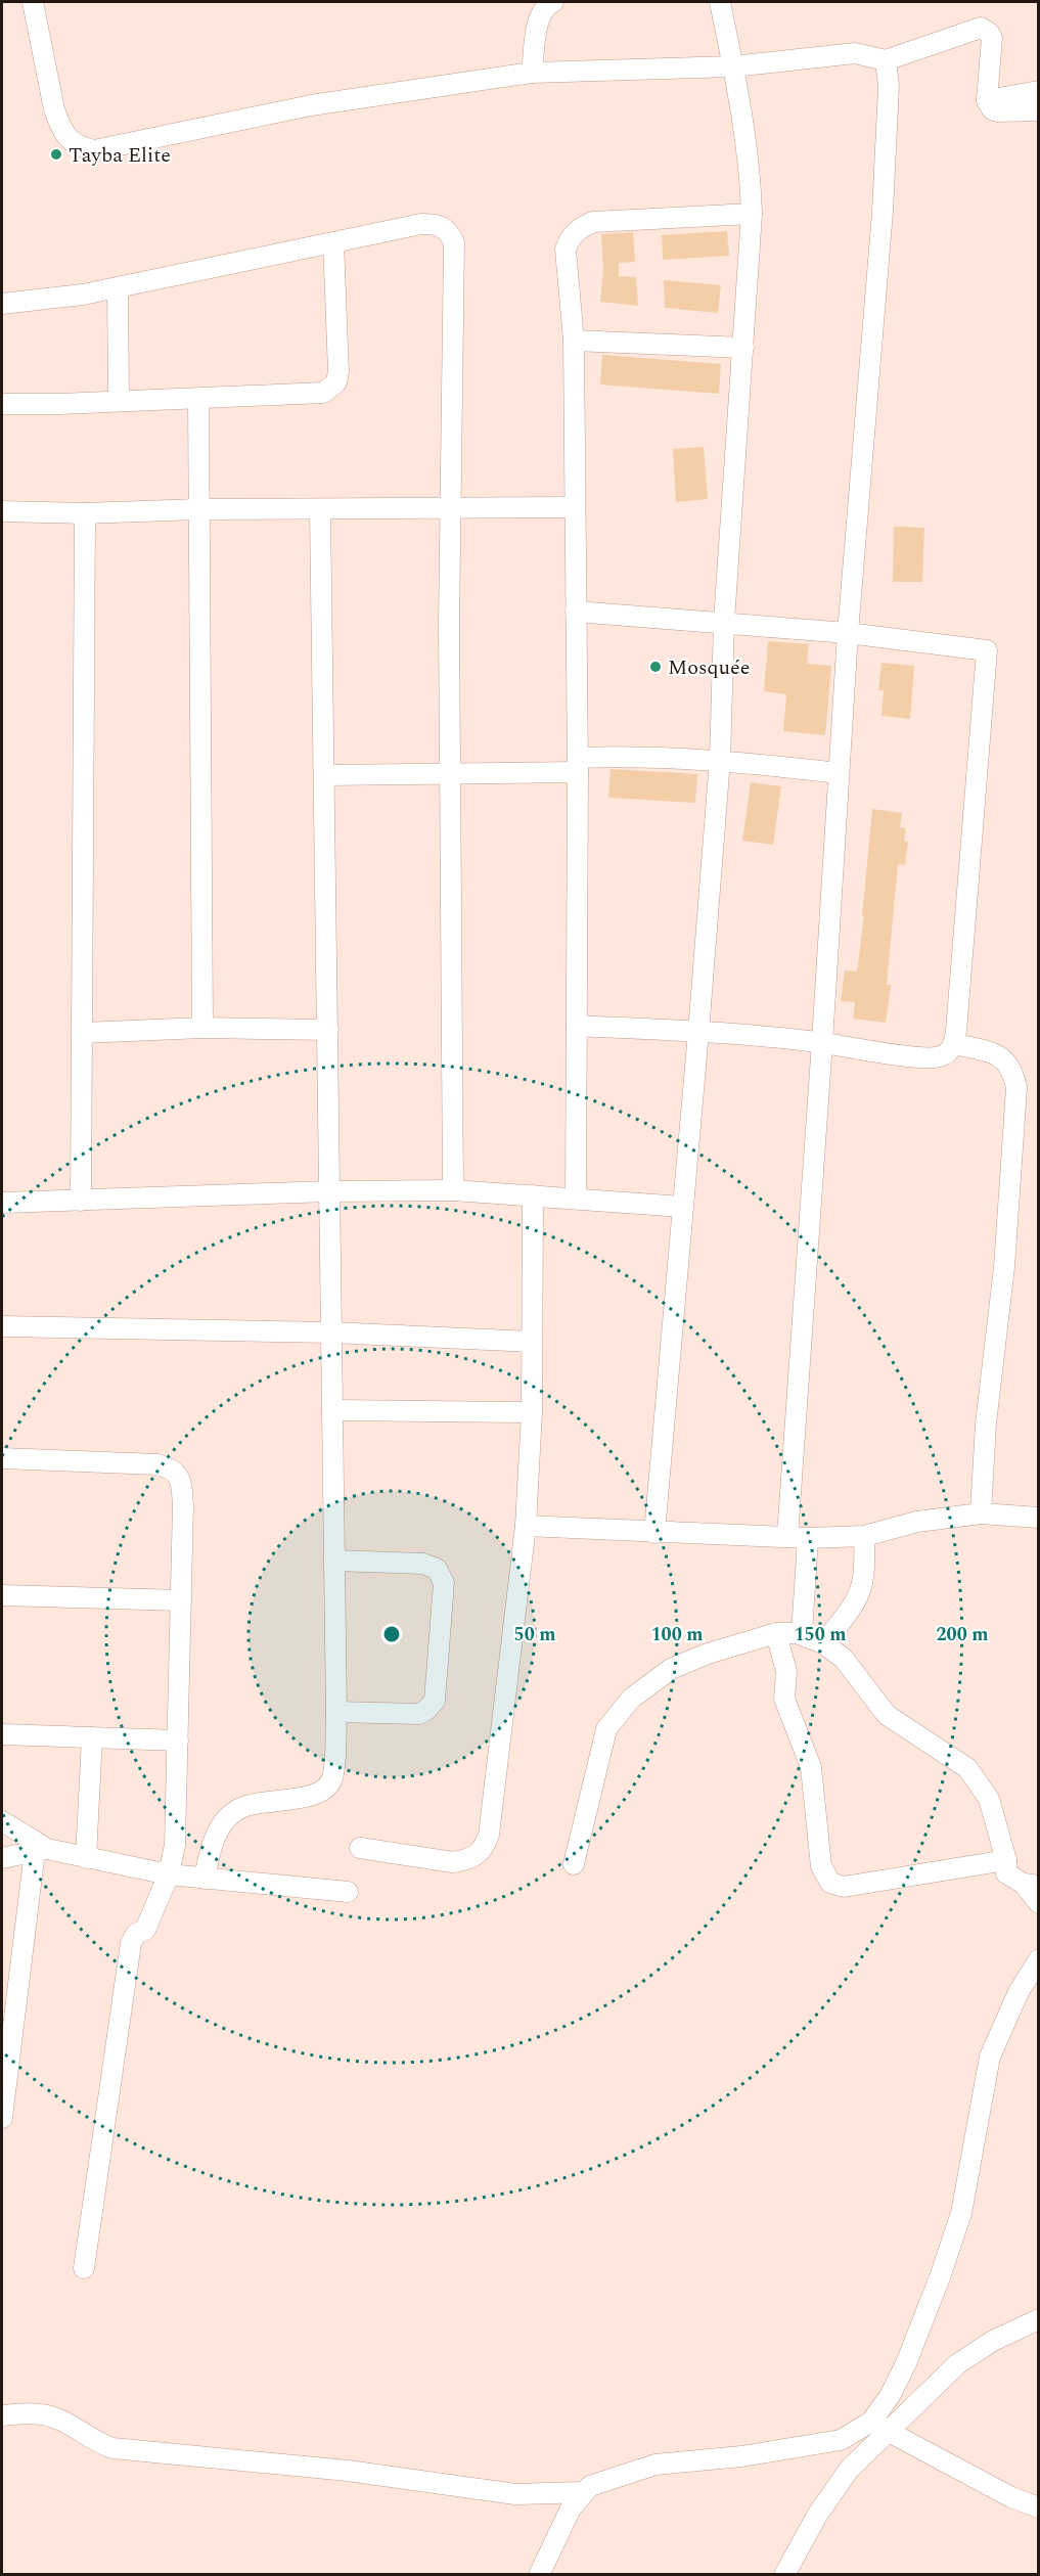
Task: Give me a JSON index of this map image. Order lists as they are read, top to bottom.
{
  "places": ["Tayba Elite", "Mosquée"],
  "rings": [
    "50 m",
    "100 m",
    "150 m",
    "200 m"
  ]
}
